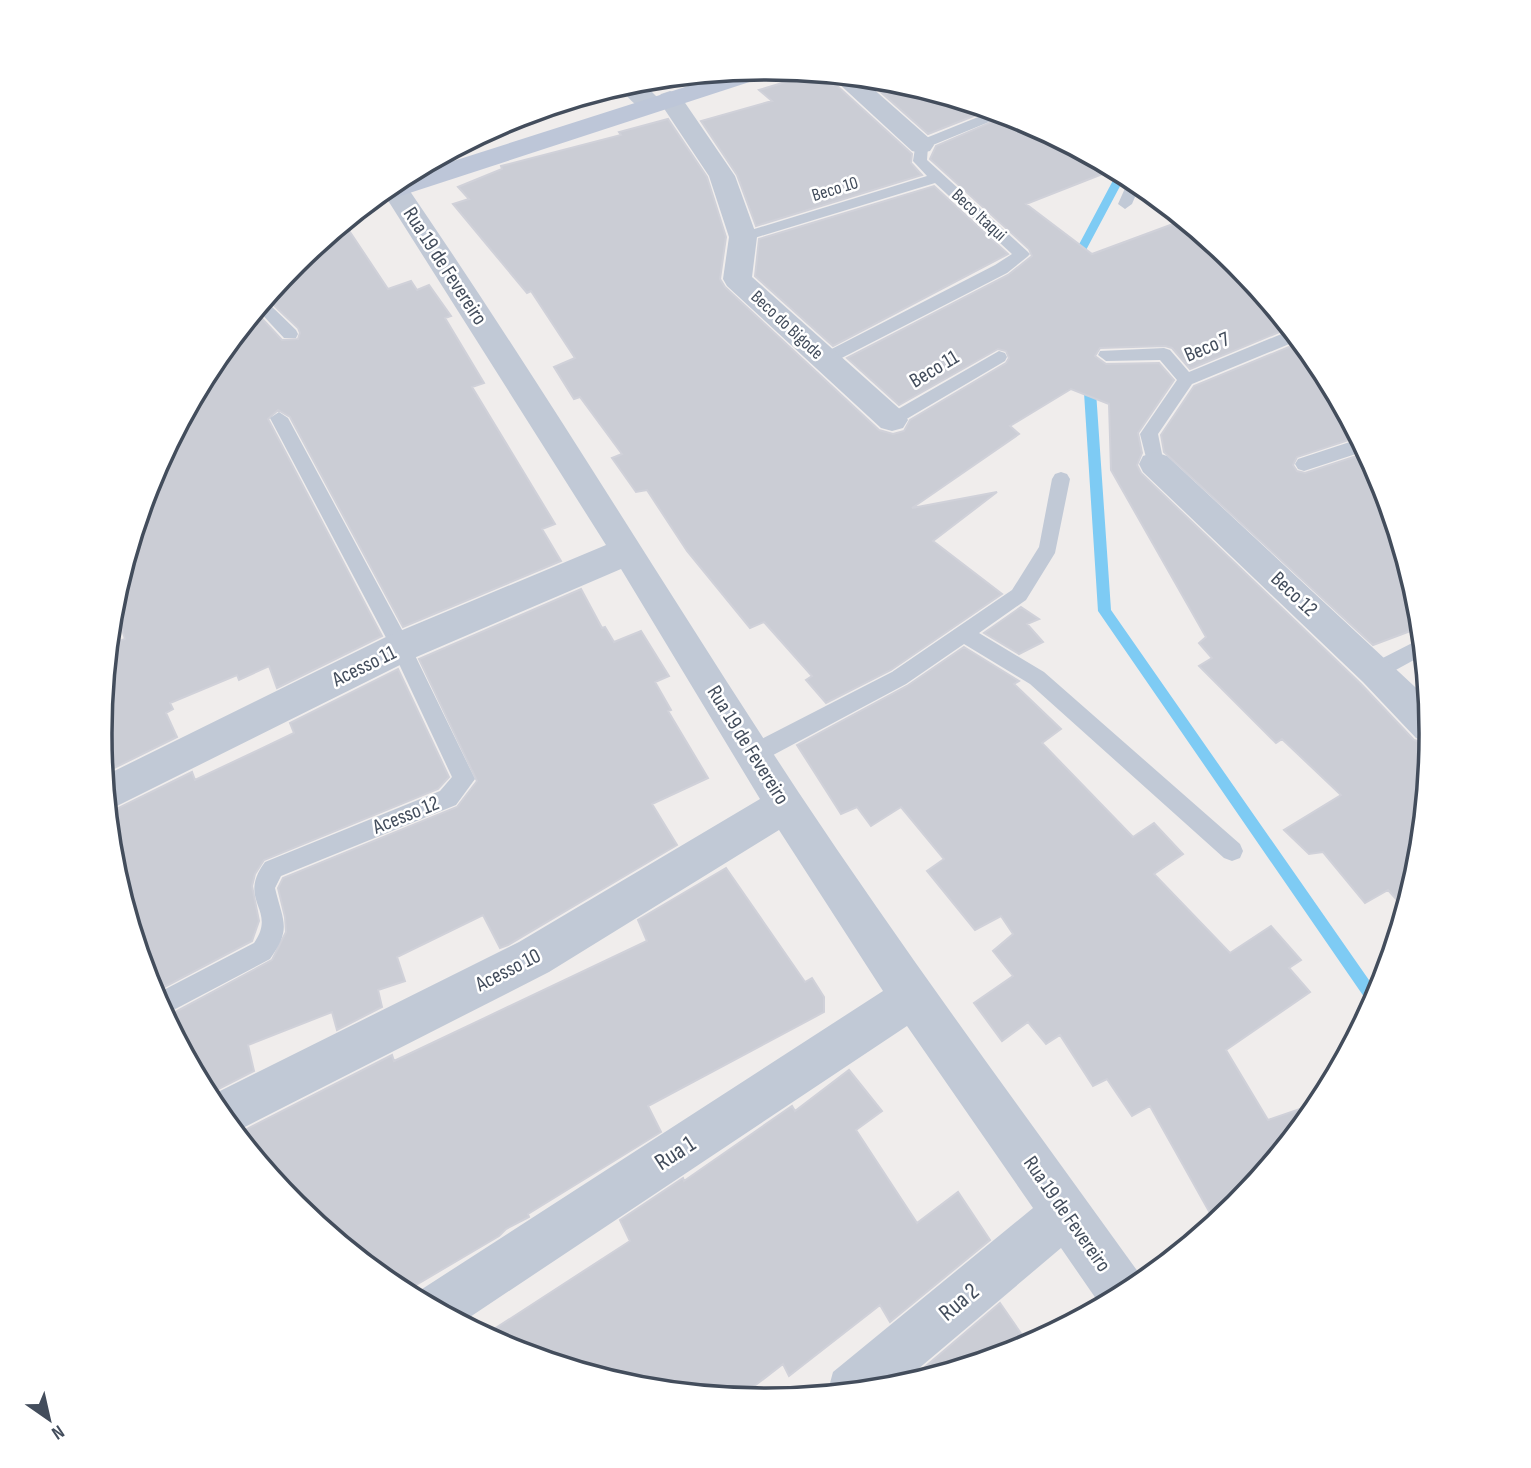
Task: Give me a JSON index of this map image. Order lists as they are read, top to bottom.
{
  "streets": {
    "street": [
      "Beco Itaqui",
      "Rua 19 de Fevereiro",
      "Beco do Bigode",
      "Beco 12",
      "Acesso 11",
      "Acesso 10",
      "Rua 1",
      "Rua 2"
    ],
    "lane": [
      "Beco 10",
      "Beco 7",
      "Beco 11",
      "Acesso 12"
    ]
  },
  "crossings": [
    ["Beco 10", "Beco Itaqui"],
    ["Beco 10", "Beco do Bigode"],
    ["Beco Itaqui", "Beco do Bigode"],
    ["Rua 19 de Fevereiro", "Acesso 11"],
    ["Rua 19 de Fevereiro", "Acesso 10"],
    ["Rua 19 de Fevereiro", "Rua 1"],
    ["Rua 19 de Fevereiro", "Rua 2"],
    ["Beco do Bigode", "Beco 11"],
    ["Beco 7", "Beco 12"],
    ["Acesso 11", "Acesso 12"]
  ],
  "north": "bottom right"
}
